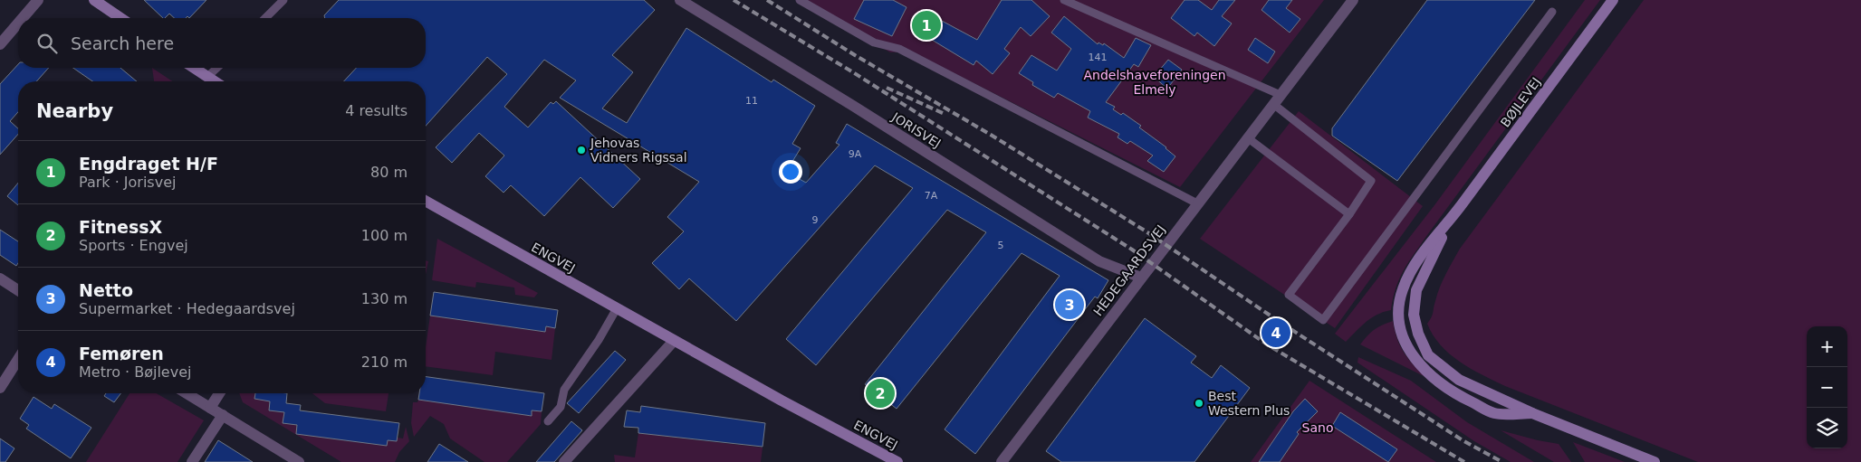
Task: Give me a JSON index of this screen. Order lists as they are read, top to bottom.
{
  "streets": {
    "street": [
      "BØJLEVEJ",
      "JORISVEJ",
      "ENGVEJ",
      "HEDEGAARDSVEJ"
    ]
  },
  "crossings": [
    ["JORISVEJ", "HEDEGAARDSVEJ"]
  ],
  "parks": ["Andelshaveforeningen Elmely", "Sano"],
  "places": ["Jehovas Vidners Rigssal", "Best Western Plus"],
  "house_numbers": [
    "141",
    "11",
    "9A",
    "7A",
    "9",
    "5"
  ],
  "page": {
    "pins": [
      "1",
      "3",
      "4",
      "2"
    ],
    "search": "Search here",
    "heading": ["Nearby", "4 results"],
    "list": [
      {
        "mark": "1",
        "name": "Engdraget H/F",
        "note": "Park · Jorisvej",
        "value": "80 m"
      },
      {
        "mark": "2",
        "name": "FitnessX",
        "note": "Sports · Engvej",
        "value": "100 m"
      },
      {
        "mark": "3",
        "name": "Netto",
        "note": "Supermarket · Hedegaardsvej",
        "value": "130 m"
      },
      {
        "mark": "4",
        "name": "Femøren",
        "note": "Metro · Bøjlevej",
        "value": "210 m"
      }
    ],
    "map_buttons": ["+", "−"]
  }
}
